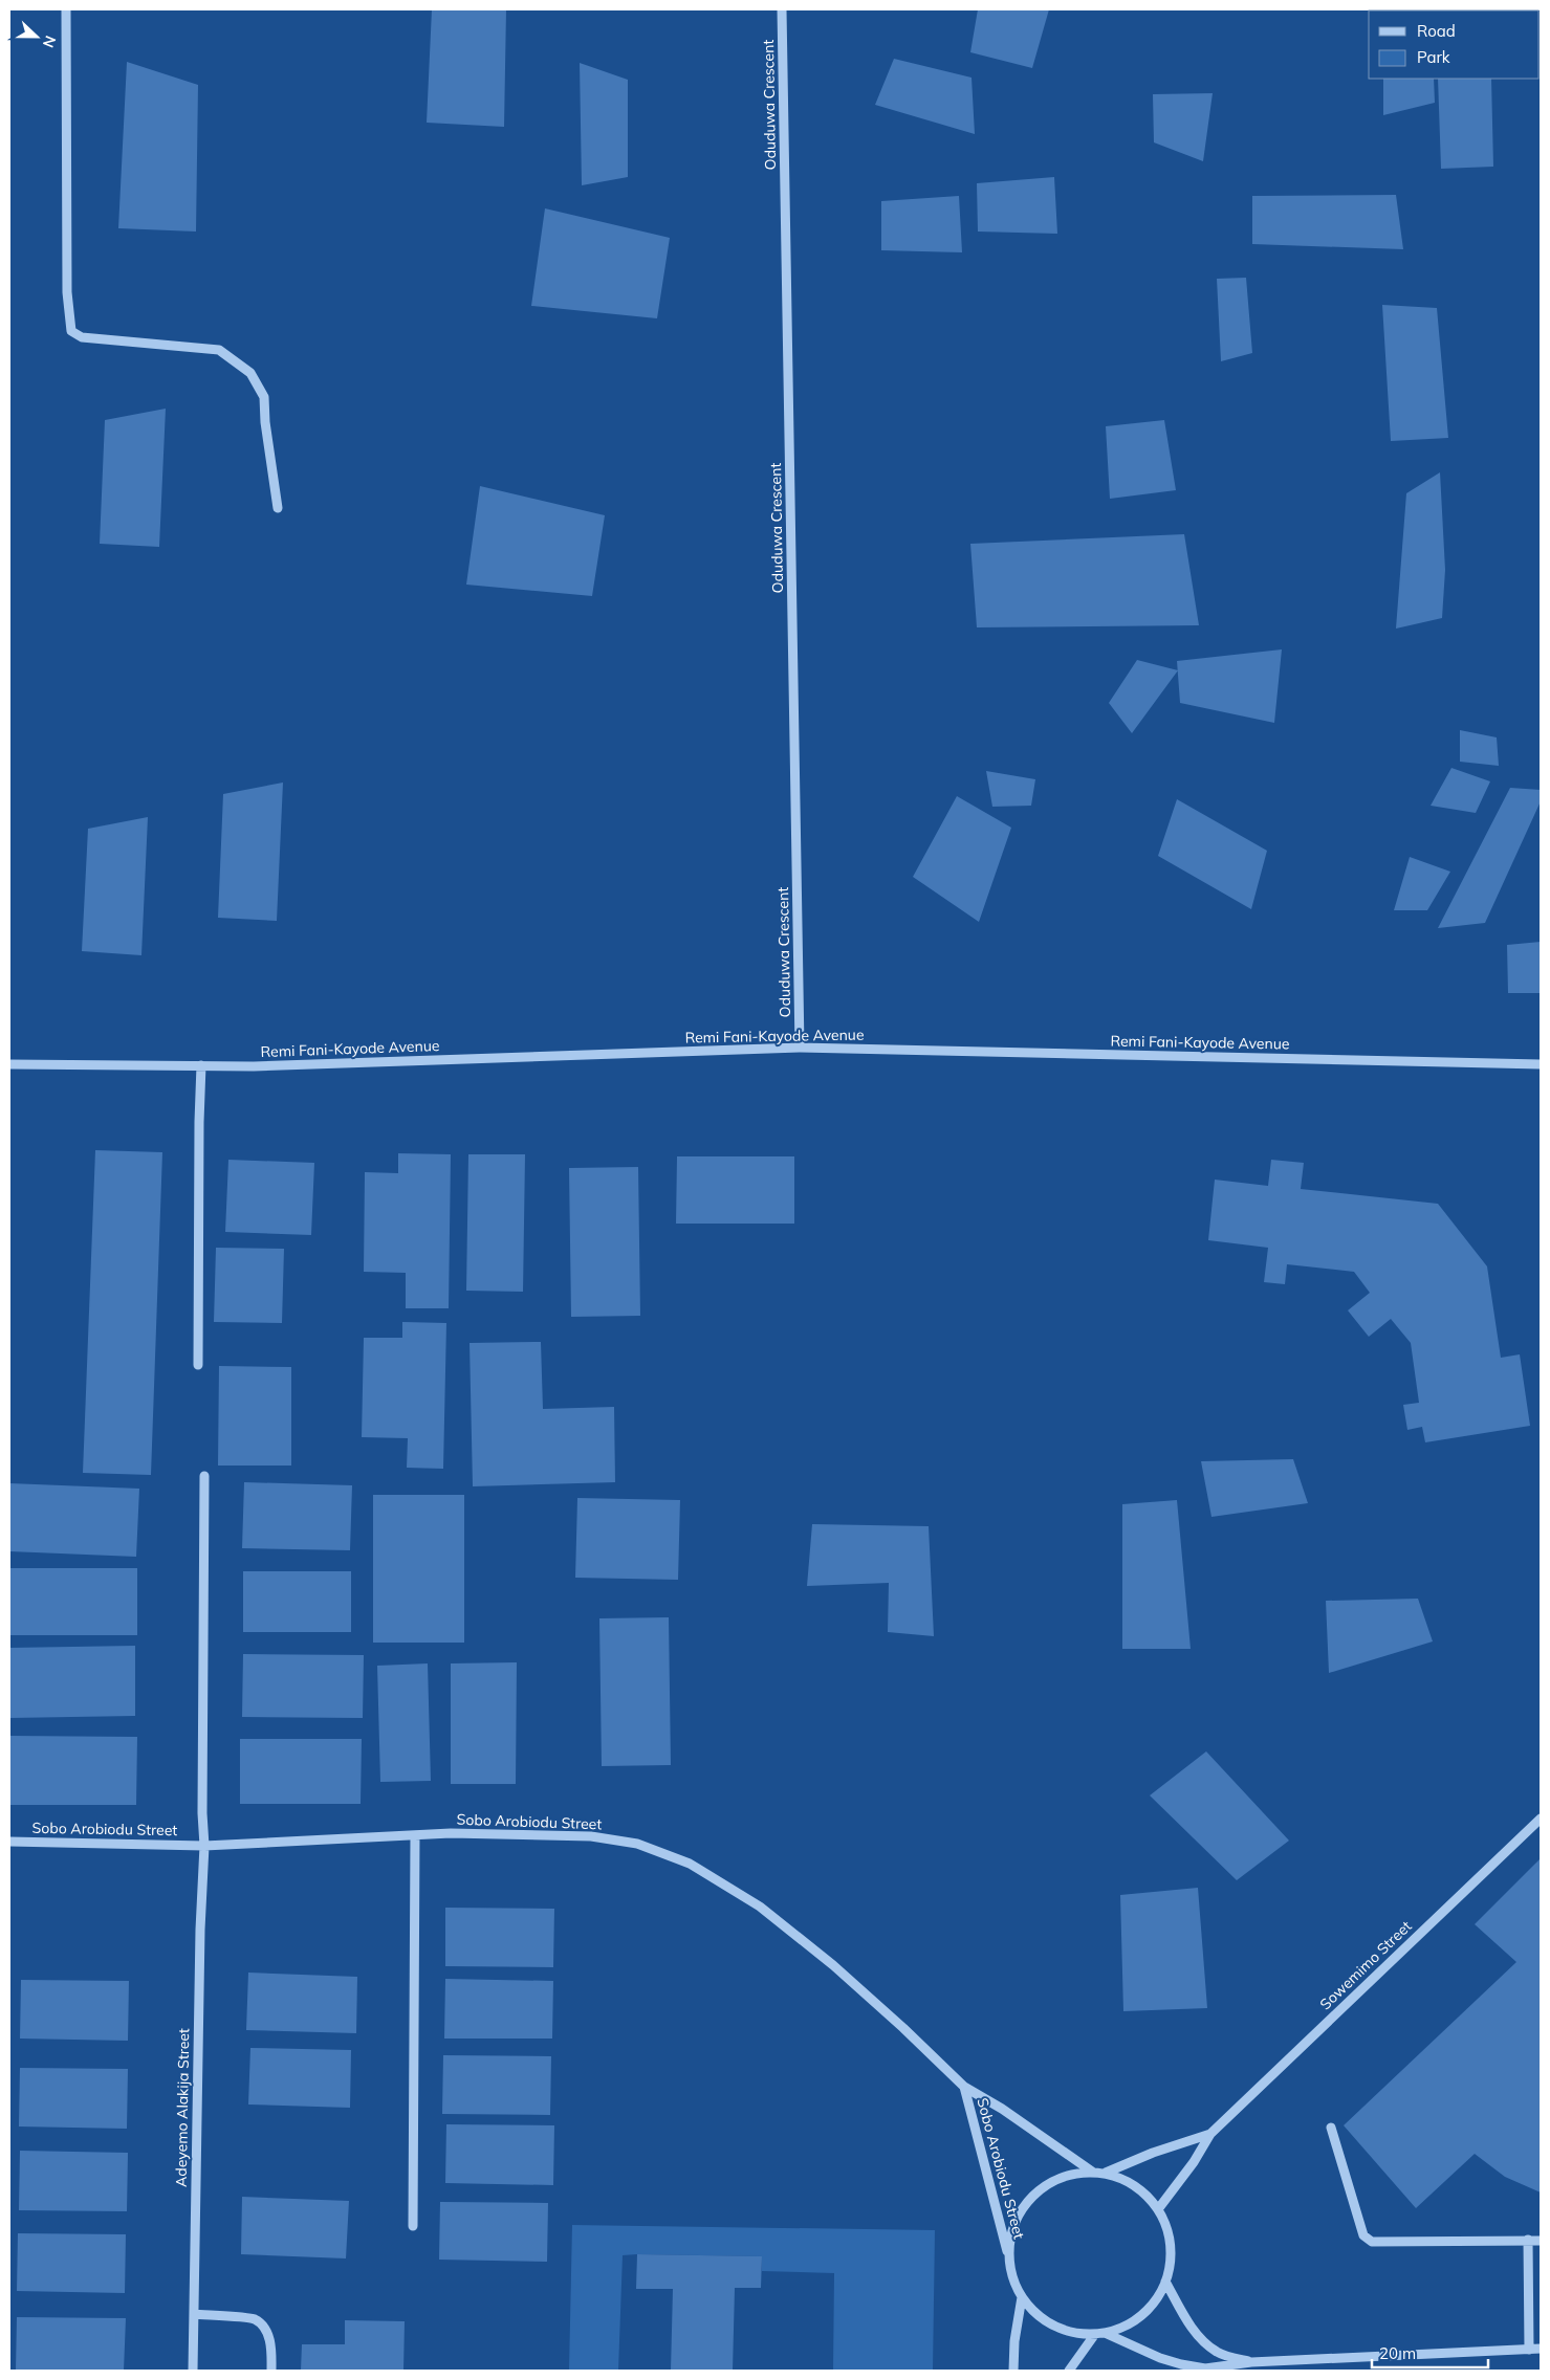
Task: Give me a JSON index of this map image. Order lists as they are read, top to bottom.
{
  "streets": {
    "street": [
      "Oduduwa Crescent",
      "Remi Fani-Kayode Avenue",
      "Sobo Arobiodu Street",
      "Sowemimo Street",
      "Adeyemo Alakija Street"
    ]
  },
  "crossings": [
    ["Oduduwa Crescent", "Remi Fani-Kayode Avenue"],
    ["Sobo Arobiodu Street", "Sowemimo Street"],
    ["Sobo Arobiodu Street", "Adeyemo Alakija Street"]
  ],
  "legend": ["Road", "Park"],
  "scale_bar": "20 m",
  "north": "right"
}
